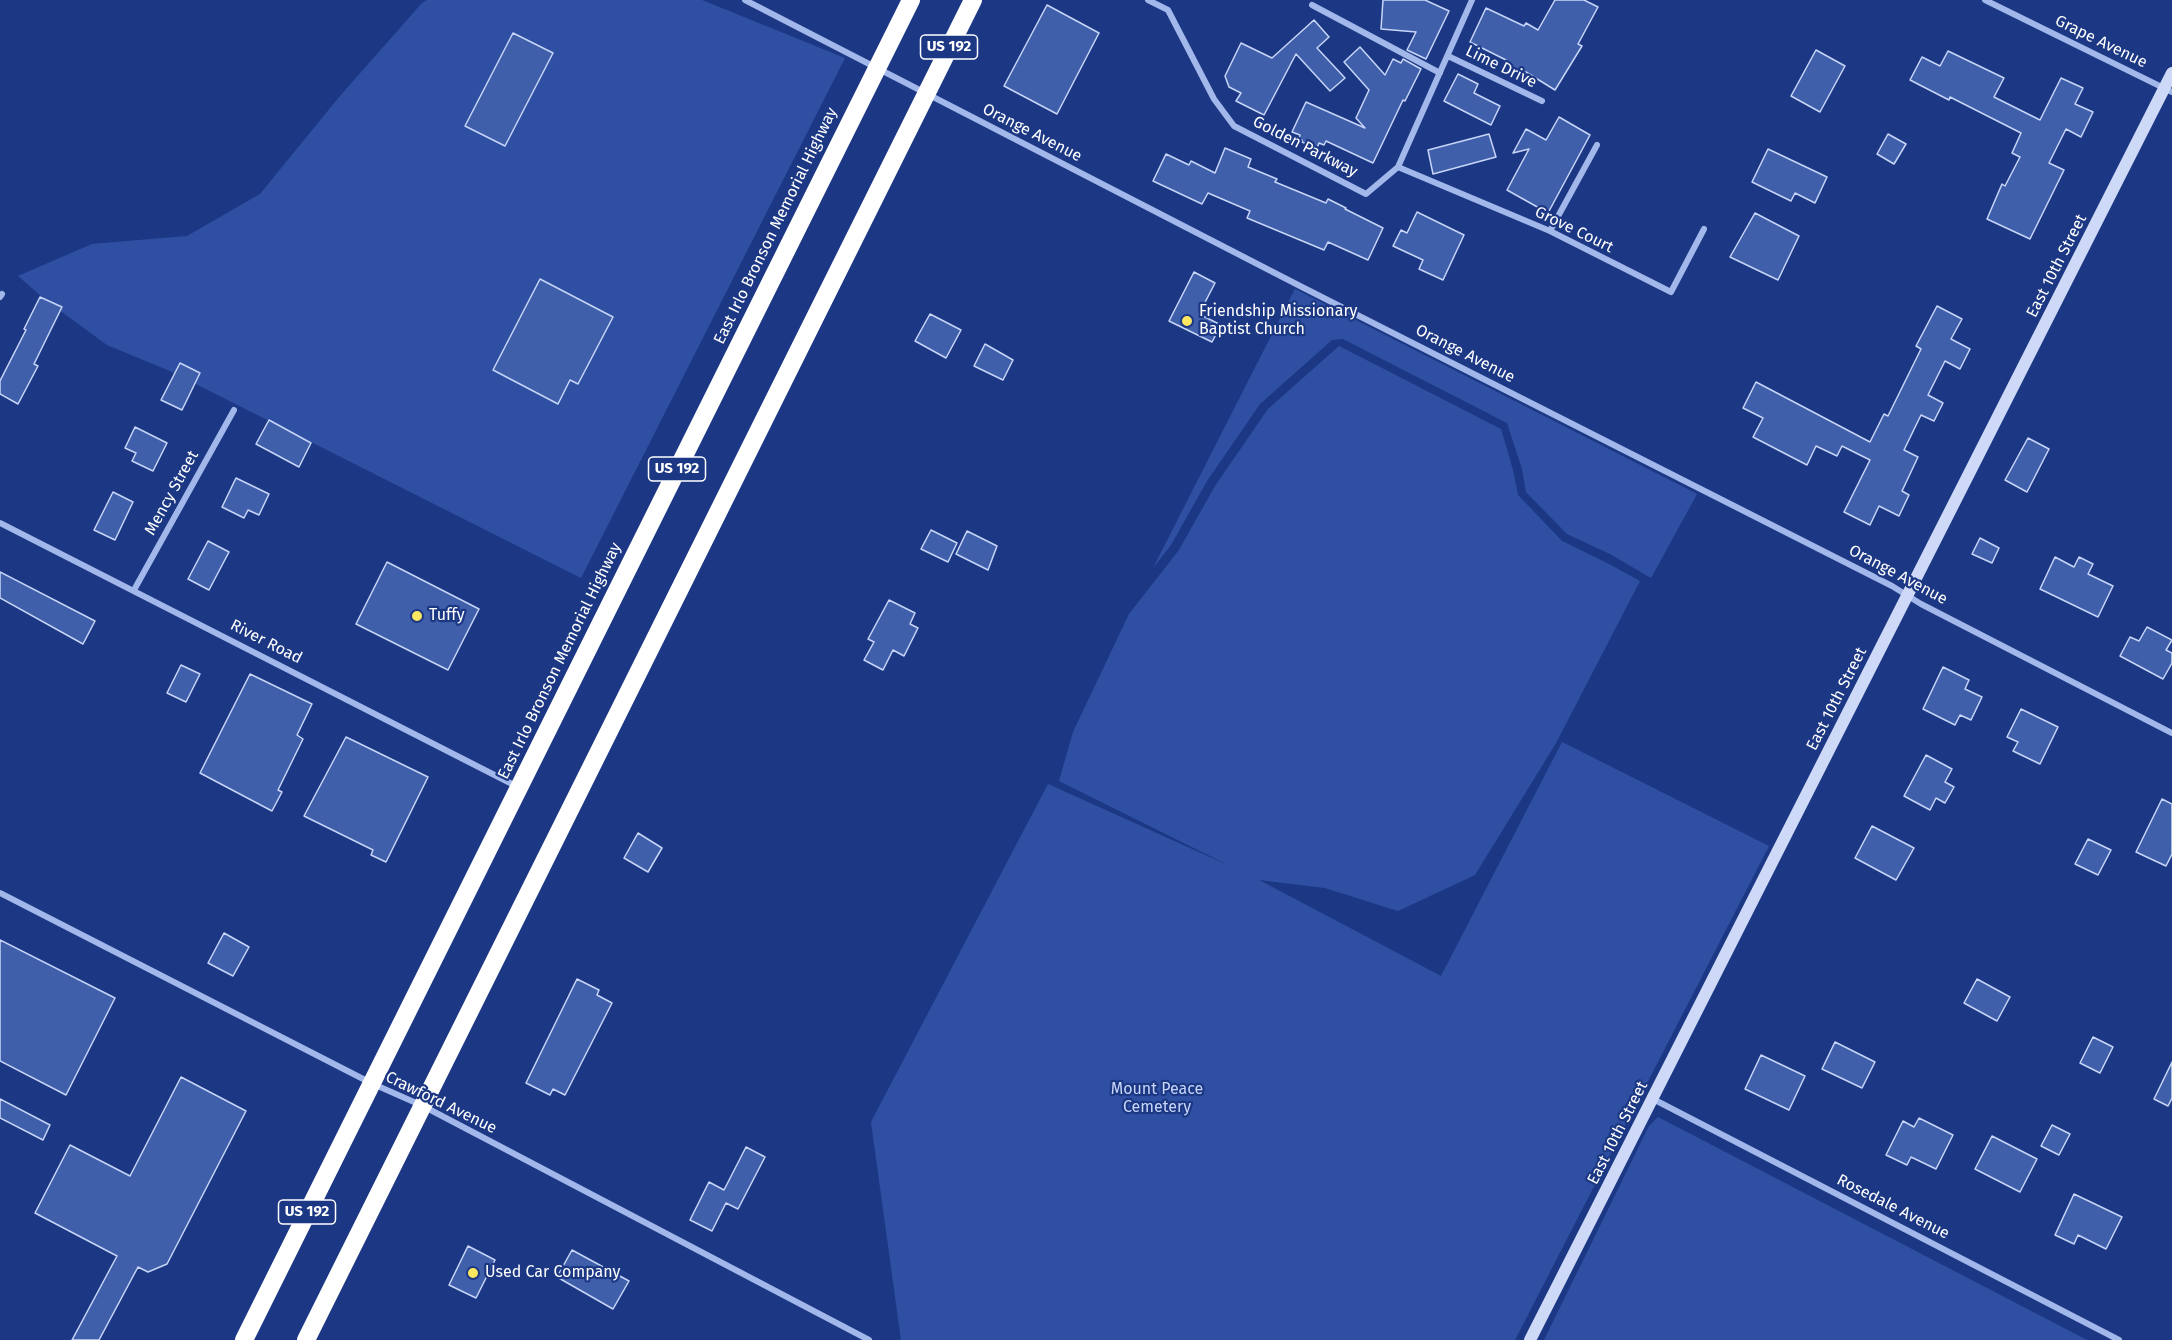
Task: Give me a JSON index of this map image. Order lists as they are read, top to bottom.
{
  "streets": {
    "highway": ["US 192", "East Irlo Bronson Memorial Highway"],
    "street": [
      "Grape Avenue",
      "Lime Drive",
      "Orange Avenue",
      "Golden Parkway",
      "Grove Court",
      "East 10th Street",
      "Mency Street",
      "River Road",
      "Crawford Avenue",
      "Rosedale Avenue"
    ]
  },
  "crossings": [
    ["Grape Avenue", "East 10th Street"],
    ["US 192", "Orange Avenue"],
    ["US 192", "Crawford Avenue"],
    ["Lime Drive", "Golden Parkway"],
    ["Orange Avenue", "East Irlo Bronson Memorial Highway"],
    ["Orange Avenue", "East 10th Street"],
    ["Golden Parkway", "Grove Court"],
    ["East Irlo Bronson Memorial Highway", "River Road"],
    ["East Irlo Bronson Memorial Highway", "Crawford Avenue"],
    ["East 10th Street", "Rosedale Avenue"],
    ["Mency Street", "River Road"]
  ],
  "parks": ["Mount Peace Cemetery"],
  "places": ["Friendship Missionary Baptist Church", "Tuffy", "Used Car Company"]
}
